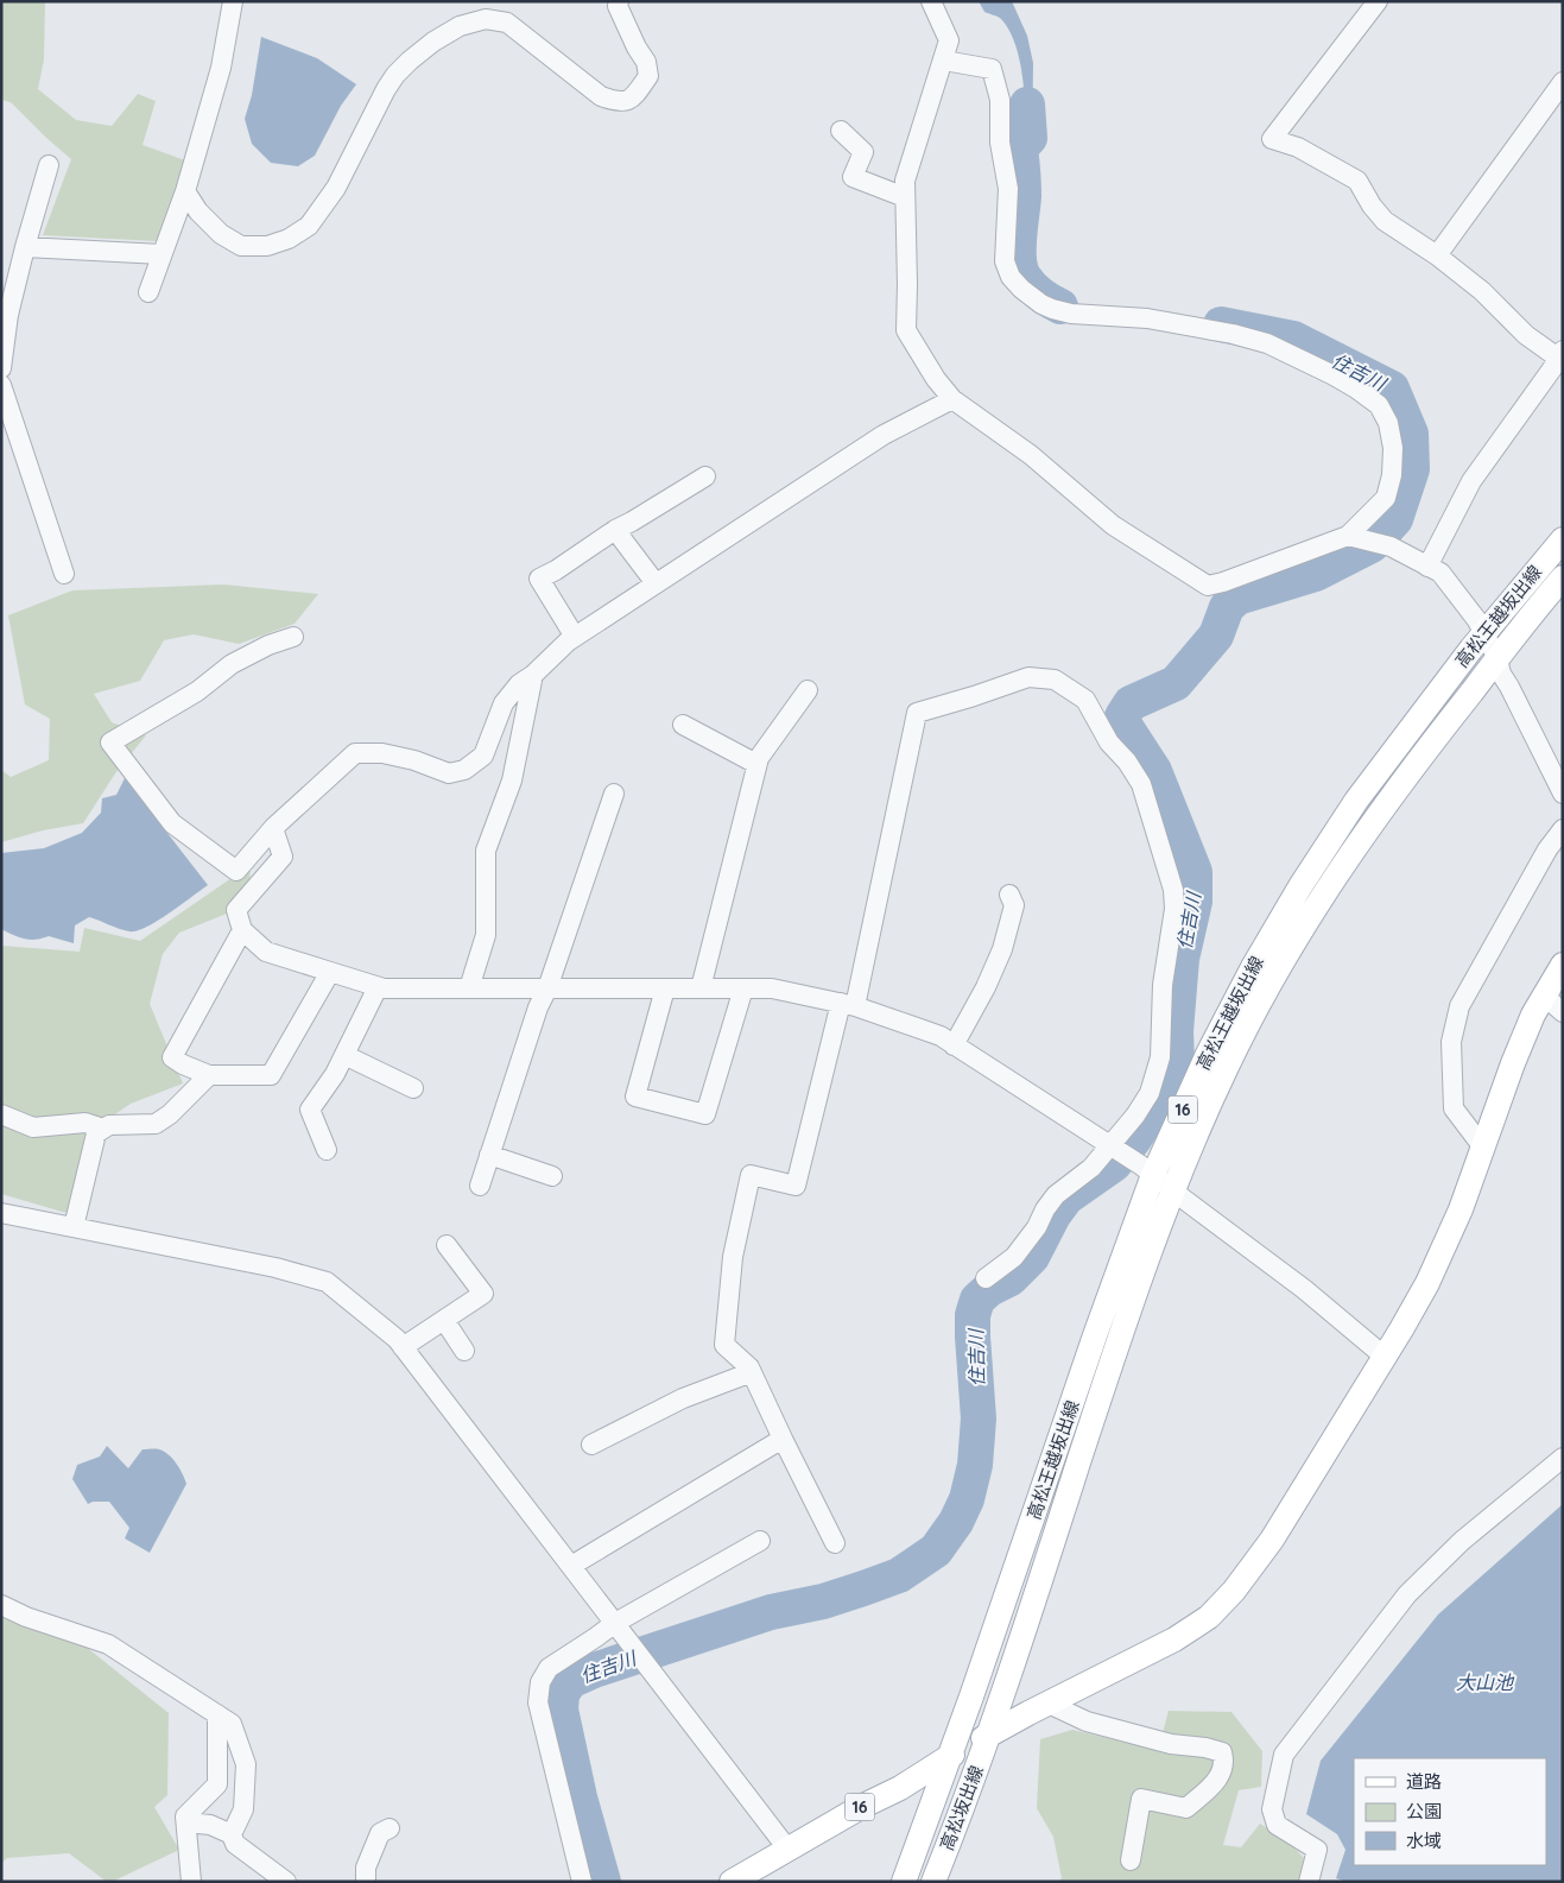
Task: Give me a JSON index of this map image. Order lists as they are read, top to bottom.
{
  "streets": {
    "main road": ["高松王越坂出線", "16", "高松坂出線"]
  },
  "crossings": [
    ["高松王越坂出線", "16"],
    ["高松王越坂出線", "高松坂出線"],
    ["16", "高松坂出線"]
  ],
  "water": ["住吉川", "大山池"],
  "legend": ["道路", "公園", "水域"]
}
